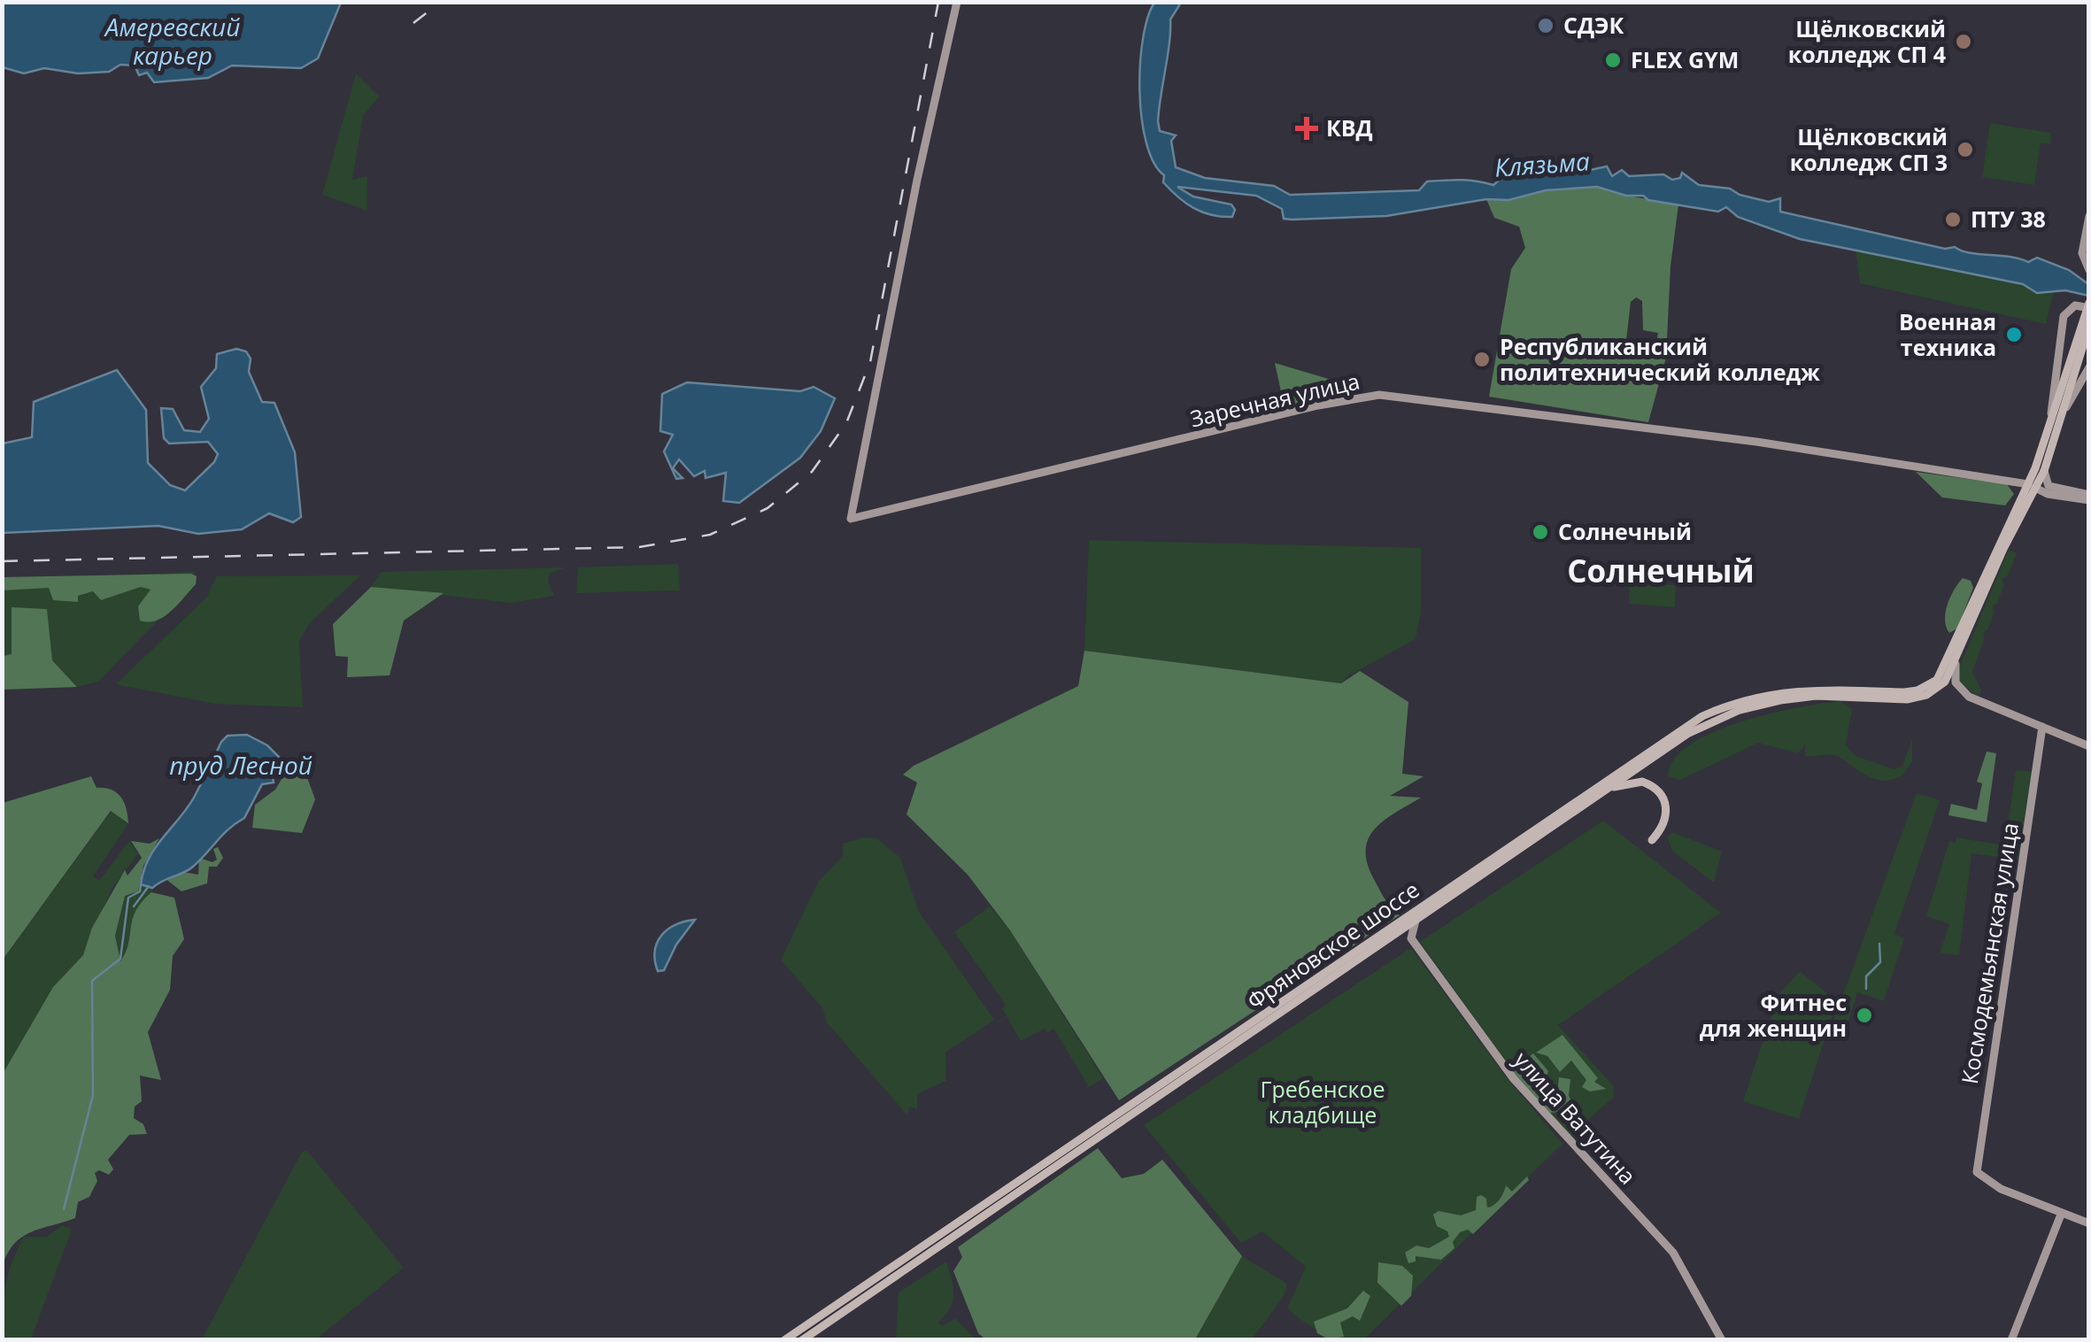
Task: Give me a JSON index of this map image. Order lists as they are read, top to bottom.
{
  "streets": {
    "main road": ["Фряновское шоссе"],
    "street": ["Заречная улица", "Космодемьянская улица", "улица Ватутина"]
  },
  "crossings": [
    ["Заречная улица", "Фряновское шоссе"]
  ],
  "districts": ["Солнечный"],
  "water": ["Амеревский карьер", "Клязьма", "пруд Лесной"],
  "parks": ["Гребенское кладбище"],
  "places": {
    "other": [
      "СДЭК",
      "Щёлковский колледж СП 4",
      "FLEX GYM",
      "Щёлковский колледж СП 3",
      "ПТУ 38",
      "Военная техника",
      "Республиканский политехнический колледж",
      "Солнечный",
      "Фитнес для женщин"
    ],
    "health": ["КВД"]
  }
}
